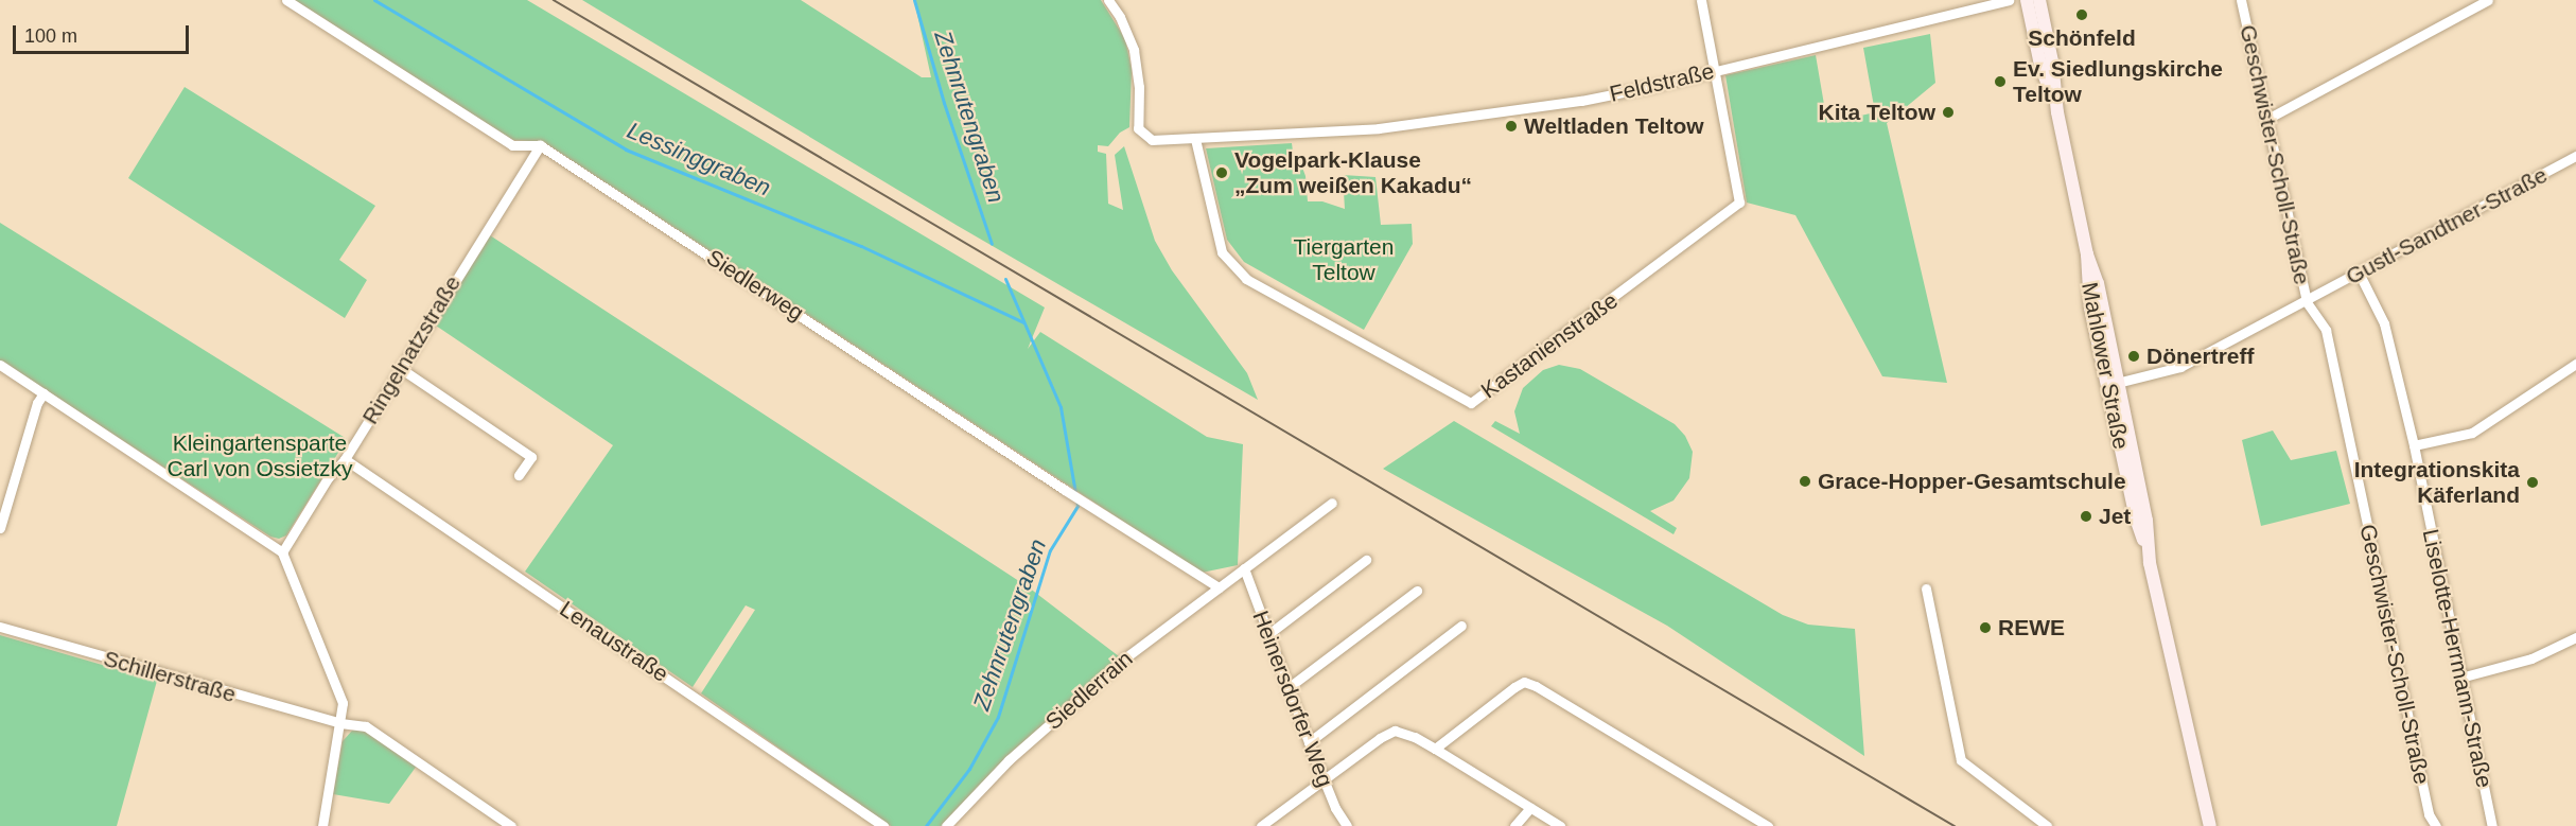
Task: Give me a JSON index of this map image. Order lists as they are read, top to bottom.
{
  "streets": {
    "main road": ["Mahlower Straße"],
    "street": [
      "Feldstraße",
      "Geschwister-Scholl-Straße",
      "Gustl-Sandtner-Straße",
      "Siedlerweg",
      "Kastanienstraße",
      "Ringelnatzstraße",
      "Lenaustraße",
      "Liselotte-Herrmann-Straße",
      "Schillerstraße",
      "Siedlerrain",
      "Heinersdorfer Weg"
    ]
  },
  "crossings": [
    ["Feldstraße", "Kastanienstraße"],
    ["Geschwister-Scholl-Straße", "Gustl-Sandtner-Straße"],
    ["Gustl-Sandtner-Straße", "Mahlower Straße"],
    ["Gustl-Sandtner-Straße", "Liselotte-Herrmann-Straße"],
    ["Siedlerweg", "Ringelnatzstraße"],
    ["Siedlerweg", "Siedlerrain"],
    ["Ringelnatzstraße", "Lenaustraße"],
    ["Siedlerrain", "Heinersdorfer Weg"]
  ],
  "water": ["Zehnrutengraben", "Lessinggraben"],
  "parks": ["Tiergarten Teltow", "Kleingartensparte Carl von Ossietzky"],
  "places": [
    "Schönfeld",
    "Ev. Siedlungskirche Teltow",
    "Kita Teltow",
    "Weltladen Teltow",
    "Vogelpark-Klause „Zum weißen Kakadu“",
    "Dönertreff",
    "Grace-Hopper-Gesamtschule",
    "Integrationskita Käferland",
    "Jet",
    "REWE"
  ],
  "scale_bar": "100 m"
}
